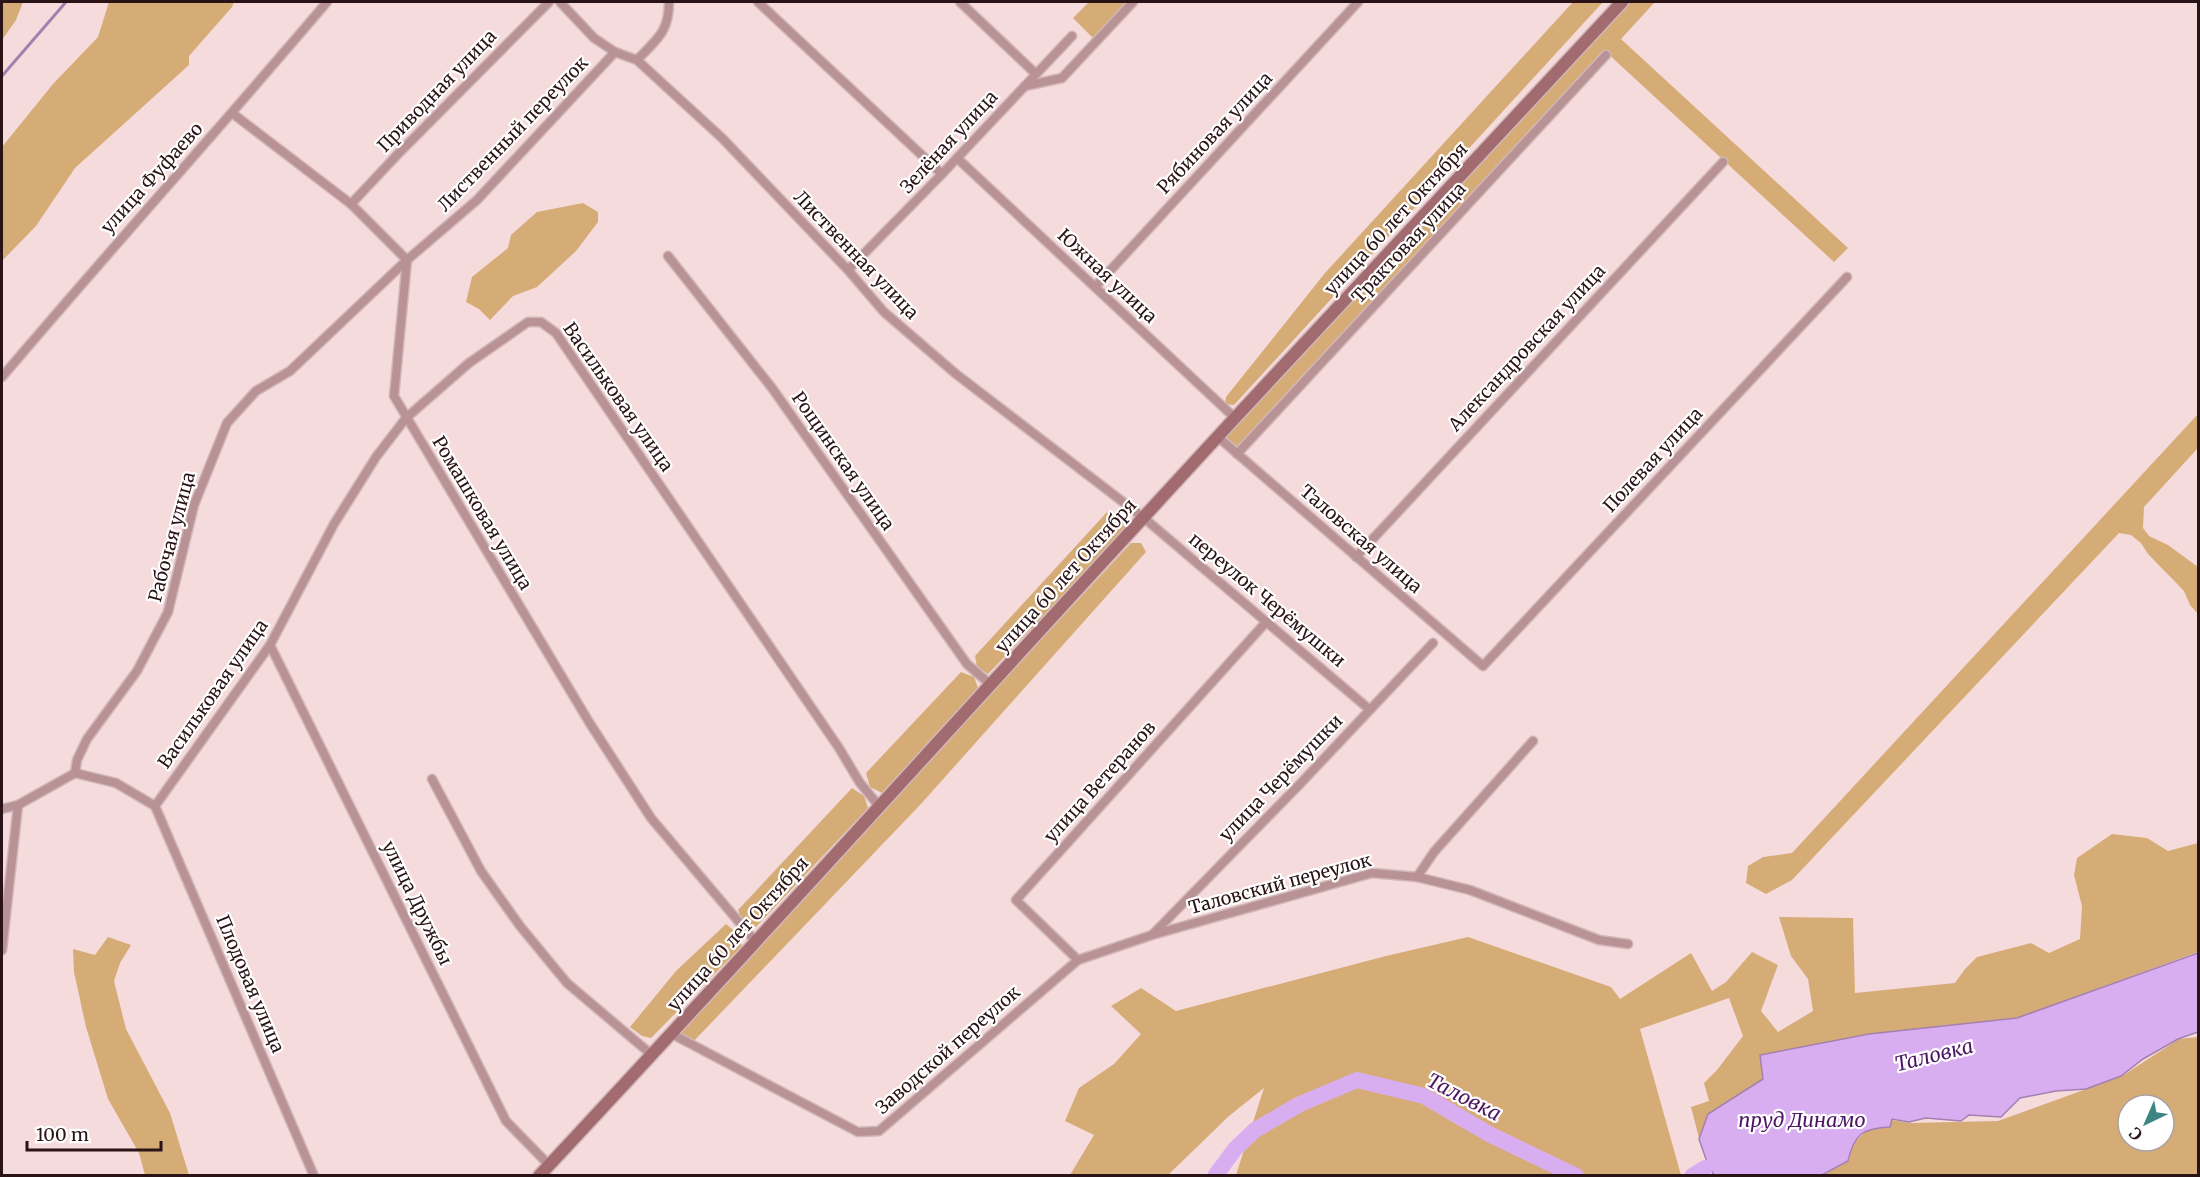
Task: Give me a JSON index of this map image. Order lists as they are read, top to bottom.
{
  "streets": {
    "street": [
      "Приводная улица",
      "Рябиновая улица",
      "Лиственный переулок",
      "Зелёная улица",
      "улица Фуфаево",
      "улица 60 лет Октября",
      "Трактовая улица",
      "Лиственная улица",
      "Южная улица",
      "Александровская улица",
      "Васильковая улица",
      "Полевая улица",
      "Рощинская улица",
      "Ромашковая улица",
      "Рабочая улица",
      "Таловская улица",
      "переулок Черёмушки",
      "улица Черёмушки",
      "улица Ветеранов",
      "Таловский переулок",
      "улица Дружбы",
      "Плодовая улица",
      "Заводской переулок"
    ]
  },
  "crossings": [
    ["Рябиновая улица", "Южная улица"],
    ["Лиственный переулок", "Лиственная улица"],
    ["Лиственный переулок", "Ромашковая улица"],
    ["Лиственный переулок", "Рабочая улица"],
    ["Зелёная улица", "Лиственная улица"],
    ["Зелёная улица", "Южная улица"],
    ["улица 60 лет Октября", "Лиственная улица"],
    ["улица 60 лет Октября", "Южная улица"],
    ["улица 60 лет Октября", "Васильковая улица"],
    ["улица 60 лет Октября", "Рощинская улица"],
    ["улица 60 лет Октября", "Ромашковая улица"],
    ["улица 60 лет Октября", "Таловская улица"],
    ["улица 60 лет Октября", "переулок Черёмушки"],
    ["улица 60 лет Октября", "улица Дружбы"],
    ["улица 60 лет Октября", "Заводской переулок"],
    ["Трактовая улица", "Таловская улица"],
    ["Лиственная улица", "переулок Черёмушки"],
    ["Александровская улица", "Таловская улица"],
    ["Васильковая улица", "Ромашковая улица"],
    ["Васильковая улица", "улица Дружбы"],
    ["Васильковая улица", "Плодовая улица"],
    ["Полевая улица", "Таловская улица"],
    ["Ромашковая улица", "Рабочая улица"],
    ["переулок Черёмушки", "улица Черёмушки"],
    ["переулок Черёмушки", "улица Ветеранов"],
    ["улица Черёмушки", "Таловский переулок"],
    ["улица Ветеранов", "Таловский переулок"],
    ["улица Ветеранов", "Заводской переулок"],
    ["Таловский переулок", "Заводской переулок"]
  ],
  "water": ["Таловка", "пруд Динамо"],
  "scale_bar": "100 m",
  "north": "bottom left"
}
